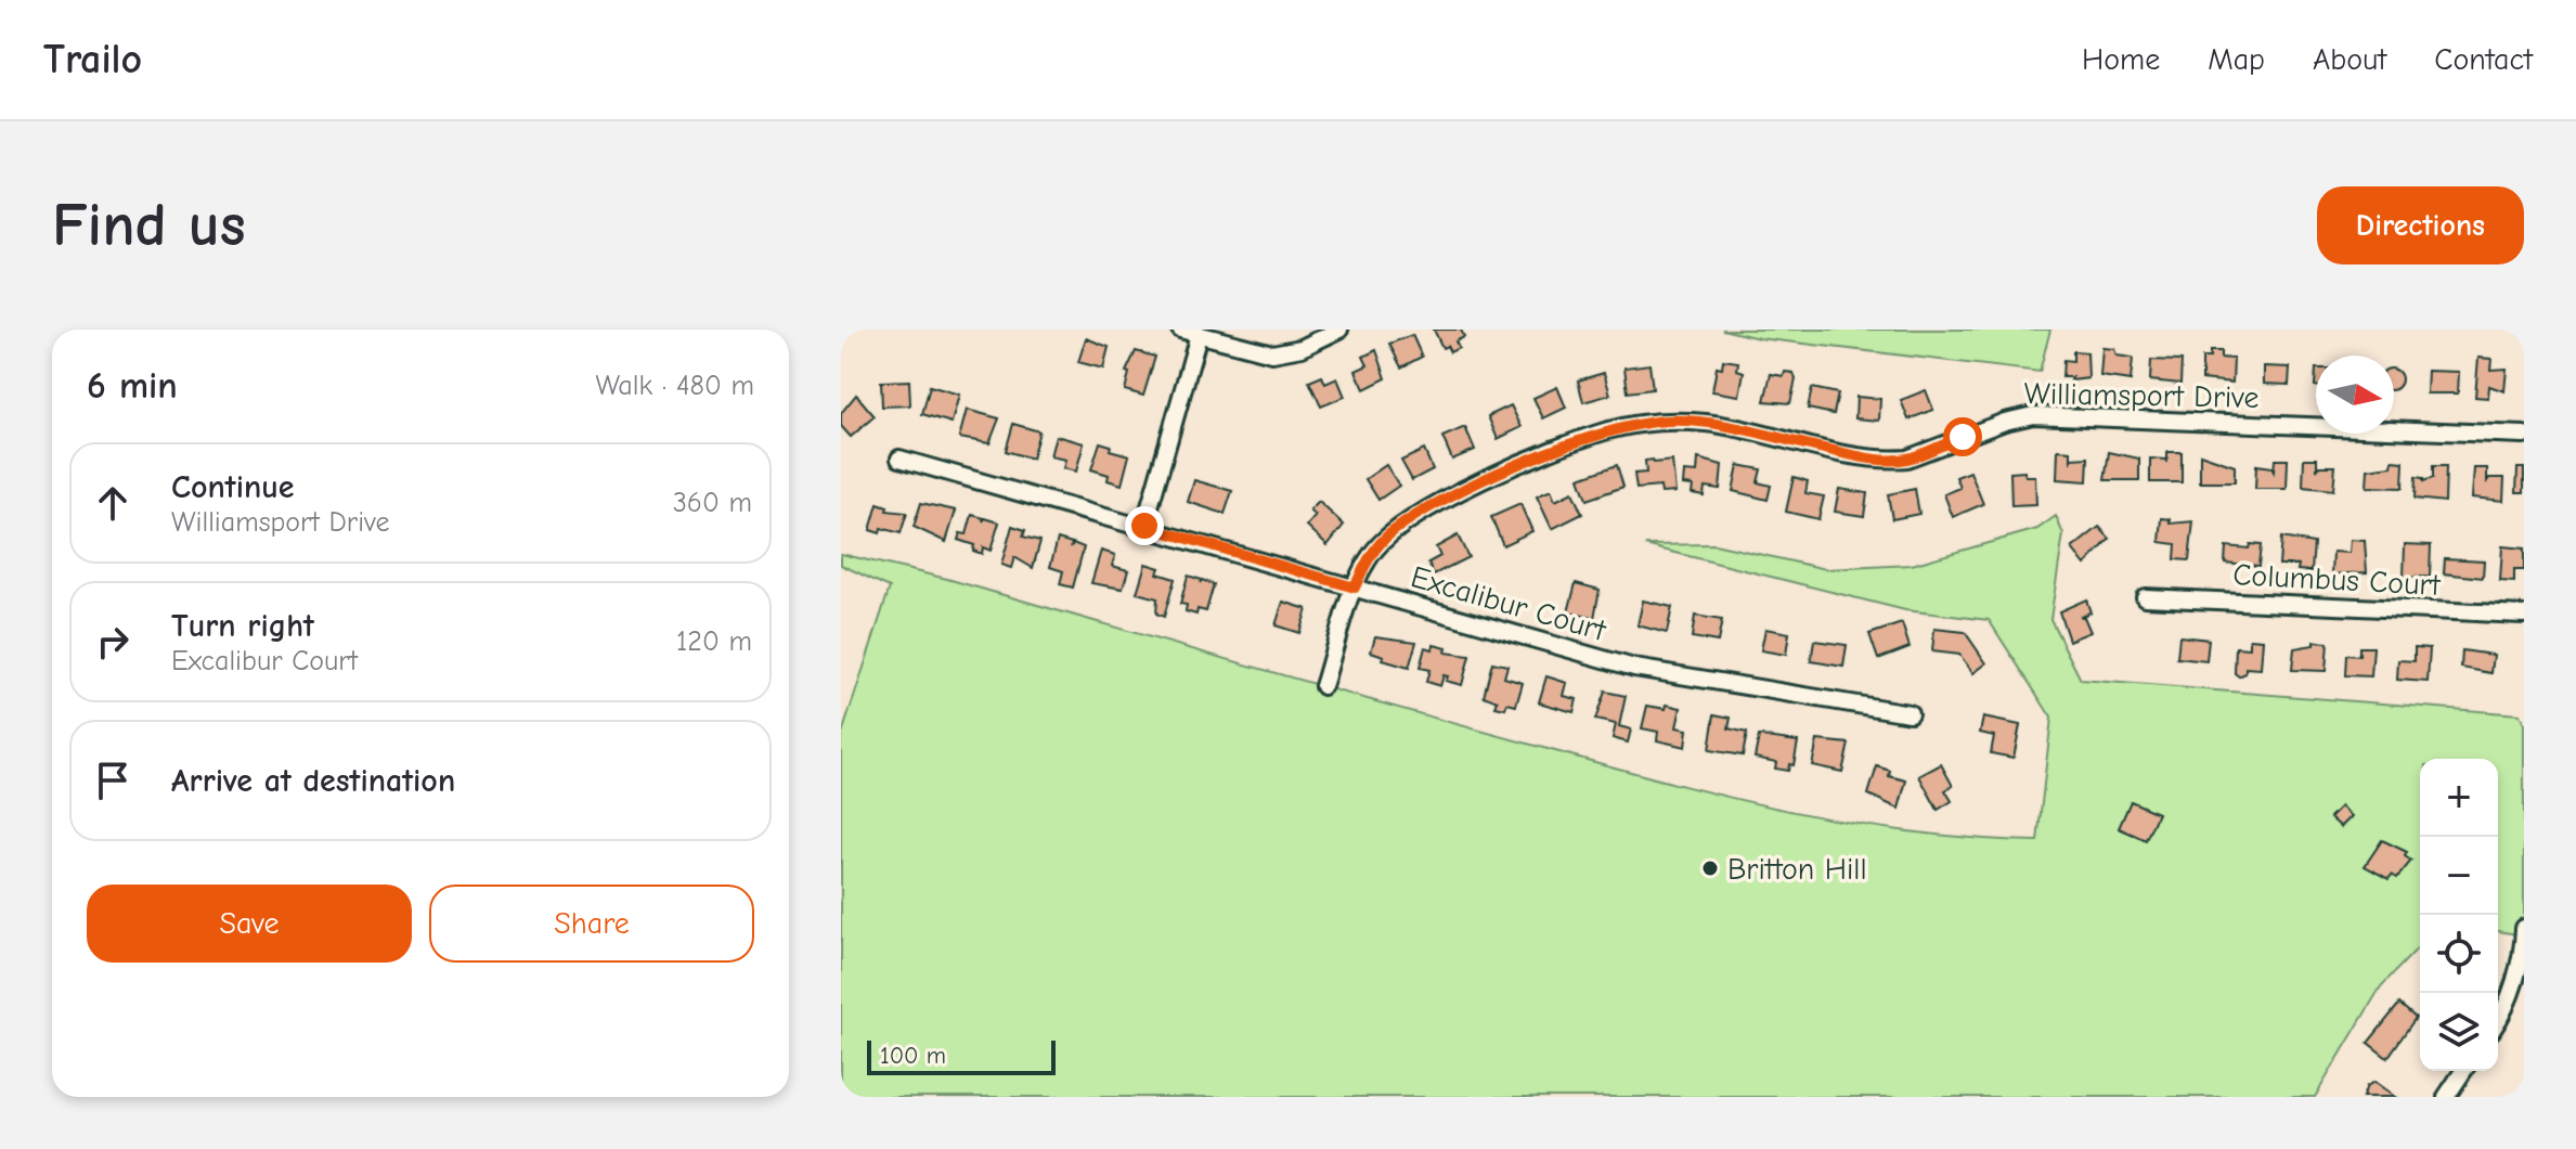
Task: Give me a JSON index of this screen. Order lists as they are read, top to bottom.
{
  "streets": {
    "street": ["Williamsport Drive", "Columbus Court", "Excalibur Court"]
  },
  "crossings": [
    ["Williamsport Drive", "Excalibur Court"]
  ],
  "places": ["Britton Hill"],
  "scale_bar": "100 m",
  "north": "right",
  "page": {
    "header": "Trailo",
    "nav": [
      "Home",
      "Map",
      "About",
      "Contact"
    ],
    "buttons": [
      "Directions",
      ["Save", "Share"]
    ],
    "title": "Find us",
    "heading": ["6 min", "Walk · 480 m"],
    "list": [
      ["Continue", "Williamsport Drive", "360 m"],
      ["Turn right", "Excalibur Court", "120 m"],
      "Arrive at destination"
    ],
    "map_buttons": ["+", "−"],
    "scale": "100 m"
  }
}
